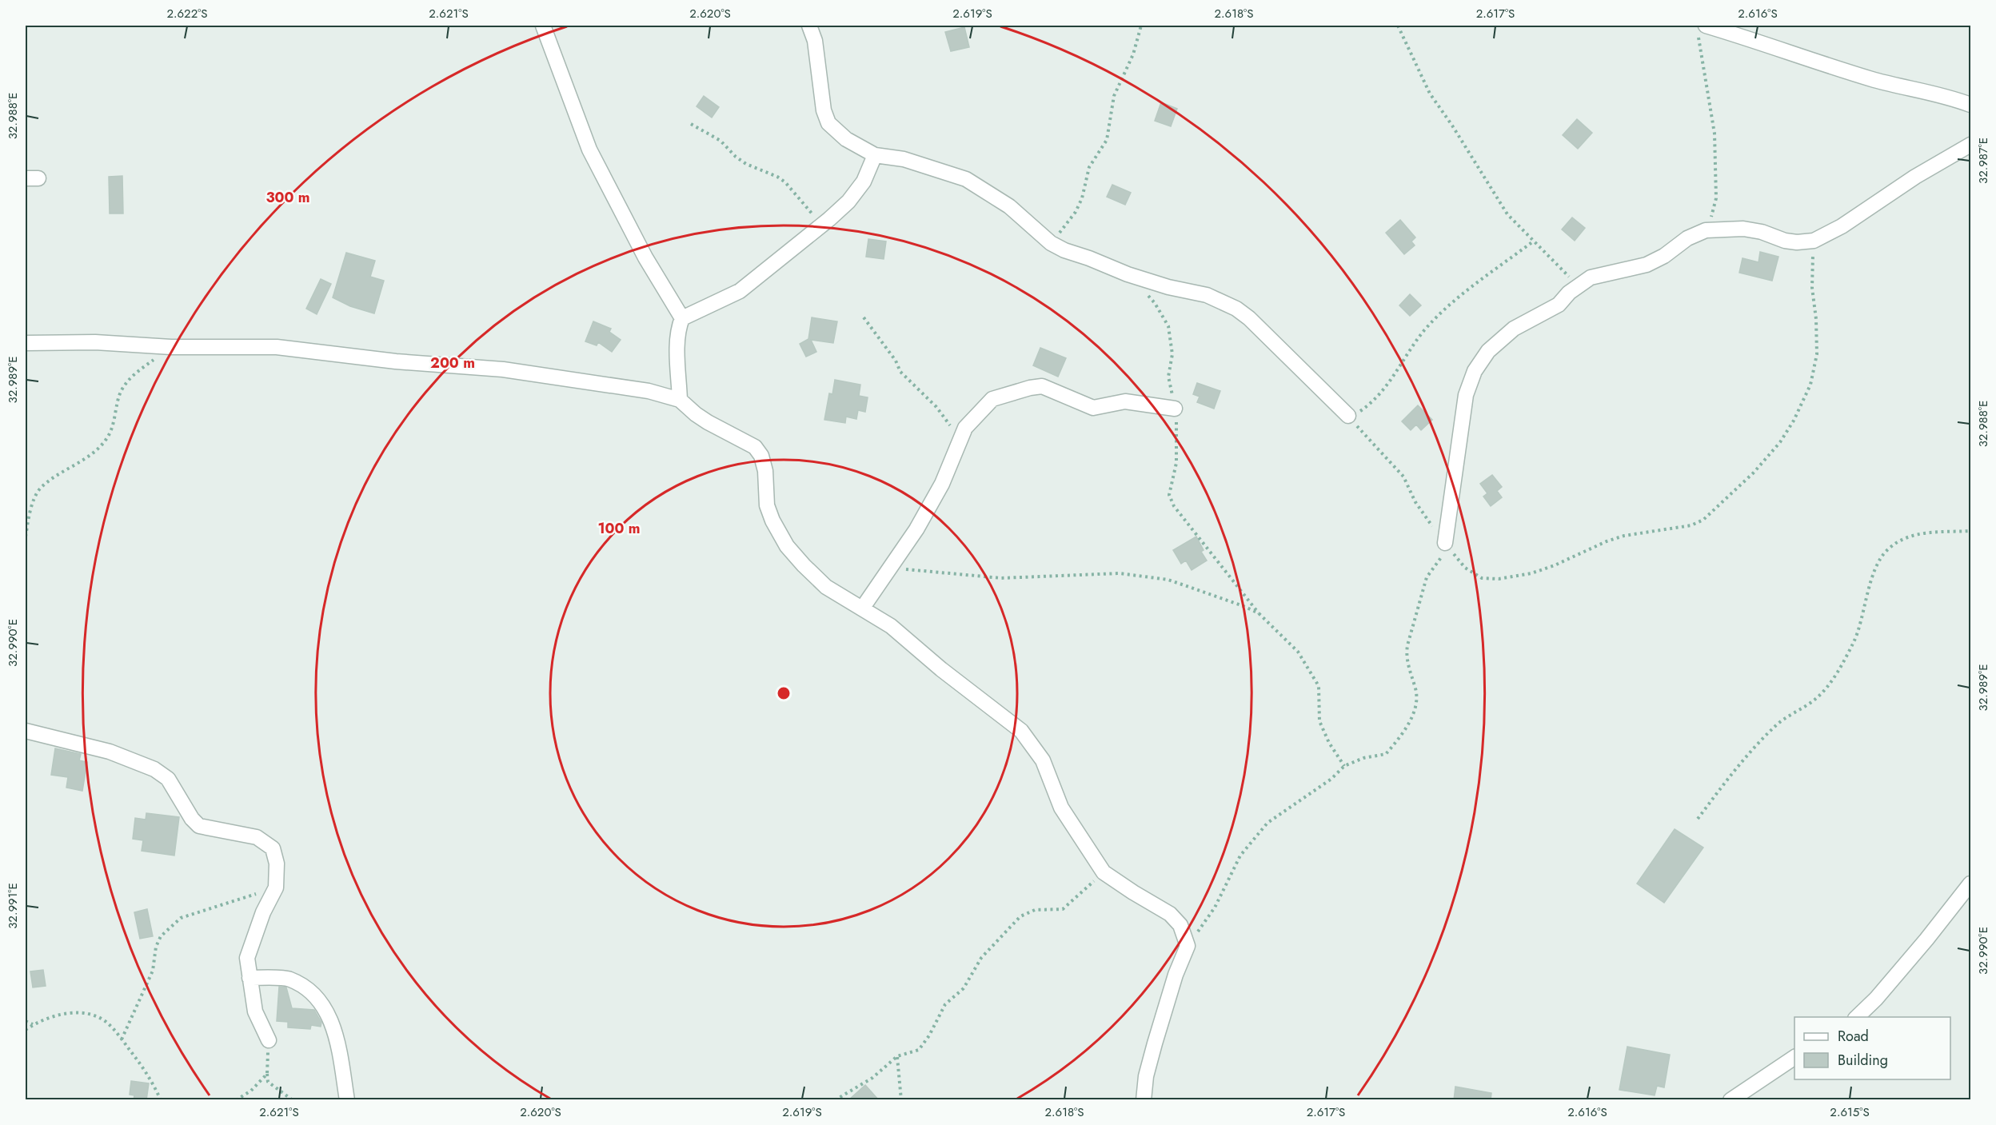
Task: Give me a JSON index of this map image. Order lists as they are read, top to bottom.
{
  "legend": ["Road", "Building"],
  "coordinates": [
    "2.622°S",
    "2.621°S",
    "2.620°S",
    "2.619°S",
    "2.618°S",
    "2.617°S",
    "2.616°S",
    "32.988°E",
    "32.987°E",
    "32.989°E",
    "32.990°E",
    "32.991°E",
    "2.615°S"
  ],
  "rings": ["300 m", "200 m", "100 m"]
}
